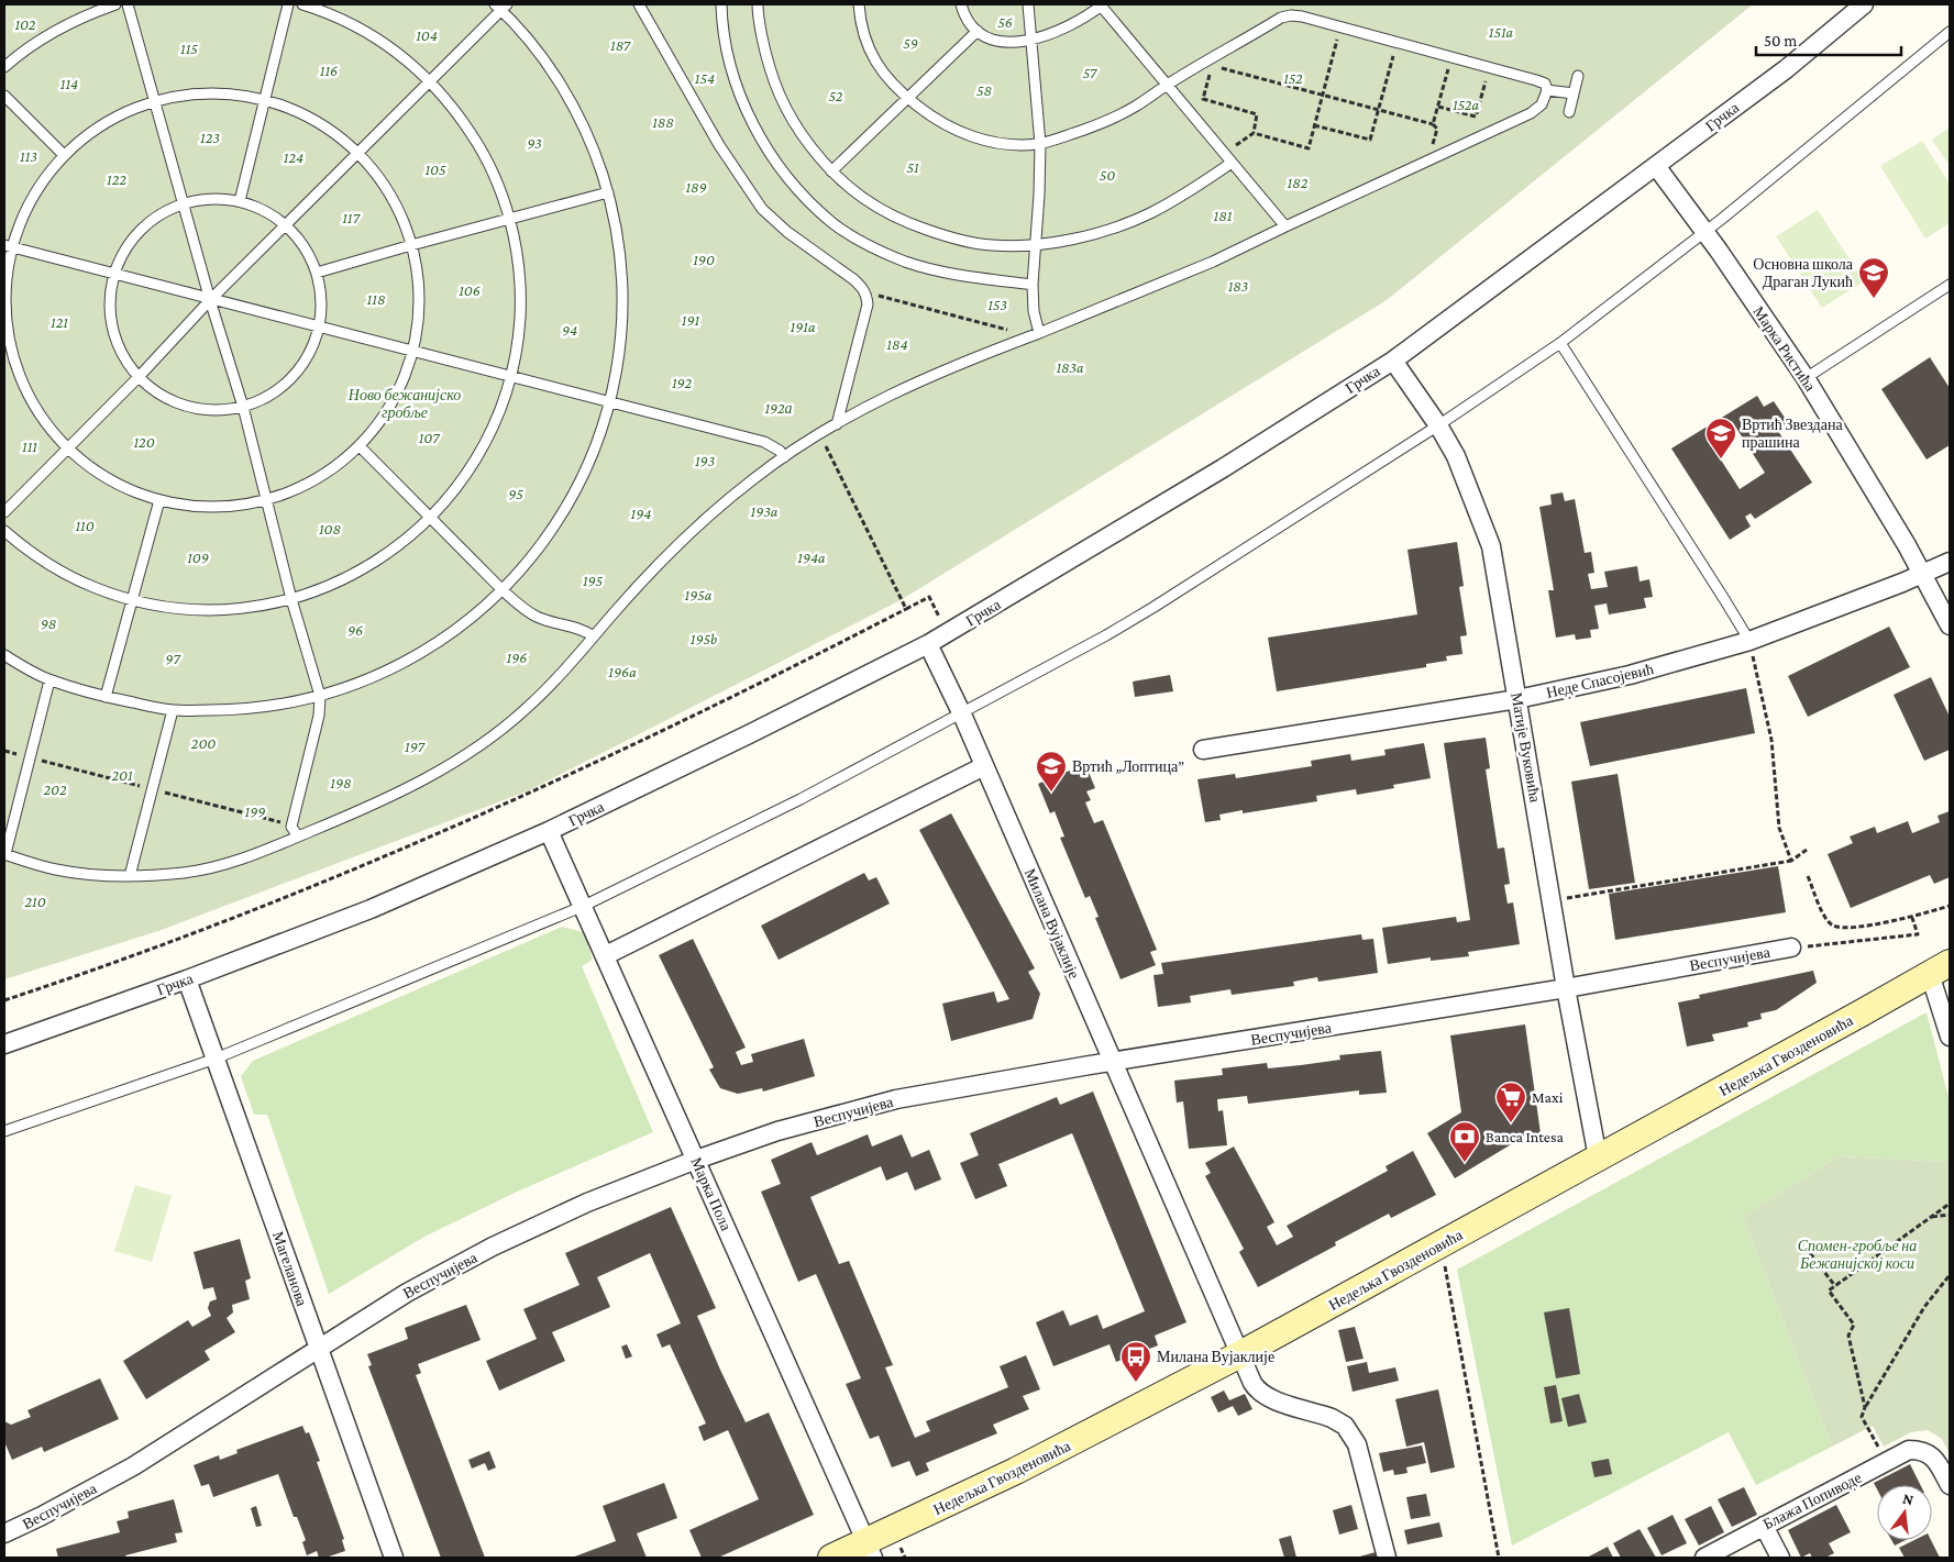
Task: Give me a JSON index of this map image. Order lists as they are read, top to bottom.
{
  "streets": {
    "main road": ["Недељка Гвозденовића"],
    "street": [
      "Грчка",
      "Марка Ристића",
      "Неде Спасојевић",
      "Матије Вуковића",
      "Милана Вујаклије",
      "Веспучијева",
      "Марка Пола",
      "Магеланова",
      "Блажа Попиводе"
    ]
  },
  "crossings": [
    ["Грчка", "Марка Ристића"],
    ["Грчка", "Матије Вуковића"],
    ["Грчка", "Милана Вујаклије"],
    ["Грчка", "Марка Пола"],
    ["Грчка", "Магеланова"],
    ["Марка Ристића", "Неде Спасојевић"],
    ["Неде Спасојевић", "Матије Вуковића"],
    ["Матије Вуковића", "Веспучијева"],
    ["Матије Вуковића", "Недељка Гвозденовића"],
    ["Милана Вујаклије", "Веспучијева"],
    ["Милана Вујаклије", "Недељка Гвозденовића"],
    ["Веспучијева", "Марка Пола"],
    ["Веспучијева", "Магеланова"],
    ["Недељка Гвозденовића", "Марка Пола"]
  ],
  "parks": [
    "56",
    "102",
    "151a",
    "104",
    "59",
    "187",
    "115",
    "116",
    "57",
    "154",
    "152",
    "114",
    "58",
    "52",
    "152a",
    "188",
    "123",
    "93",
    "113",
    "124",
    "51",
    "105",
    "50",
    "122",
    "182",
    "189",
    "181",
    "117",
    "190",
    "183",
    "106",
    "118",
    "153",
    "191",
    "121",
    "191a",
    "94",
    "184",
    "183a",
    "192",
    "Ново бежанијско гробље",
    "192а",
    "107",
    "120",
    "111",
    "193",
    "95",
    "193a",
    "194",
    "110",
    "108",
    "109",
    "194a",
    "195",
    "195a",
    "98",
    "96",
    "195b",
    "196",
    "97",
    "196a",
    "200",
    "197",
    "201",
    "198",
    "202",
    "199",
    "210",
    "Спомен-гробље на Бежанијској коси"
  ],
  "places": {
    "school or university": ["Основна школа Драган Лукић", "Вртић Звездана прашина", "Вртић „Лоптица”"],
    "supermarket": ["Maxi"],
    "bank": ["Banca Intesa"],
    "bus stop": ["Милана Вујаклије"]
  },
  "scale_bar": "50 m",
  "north": "top"
}
